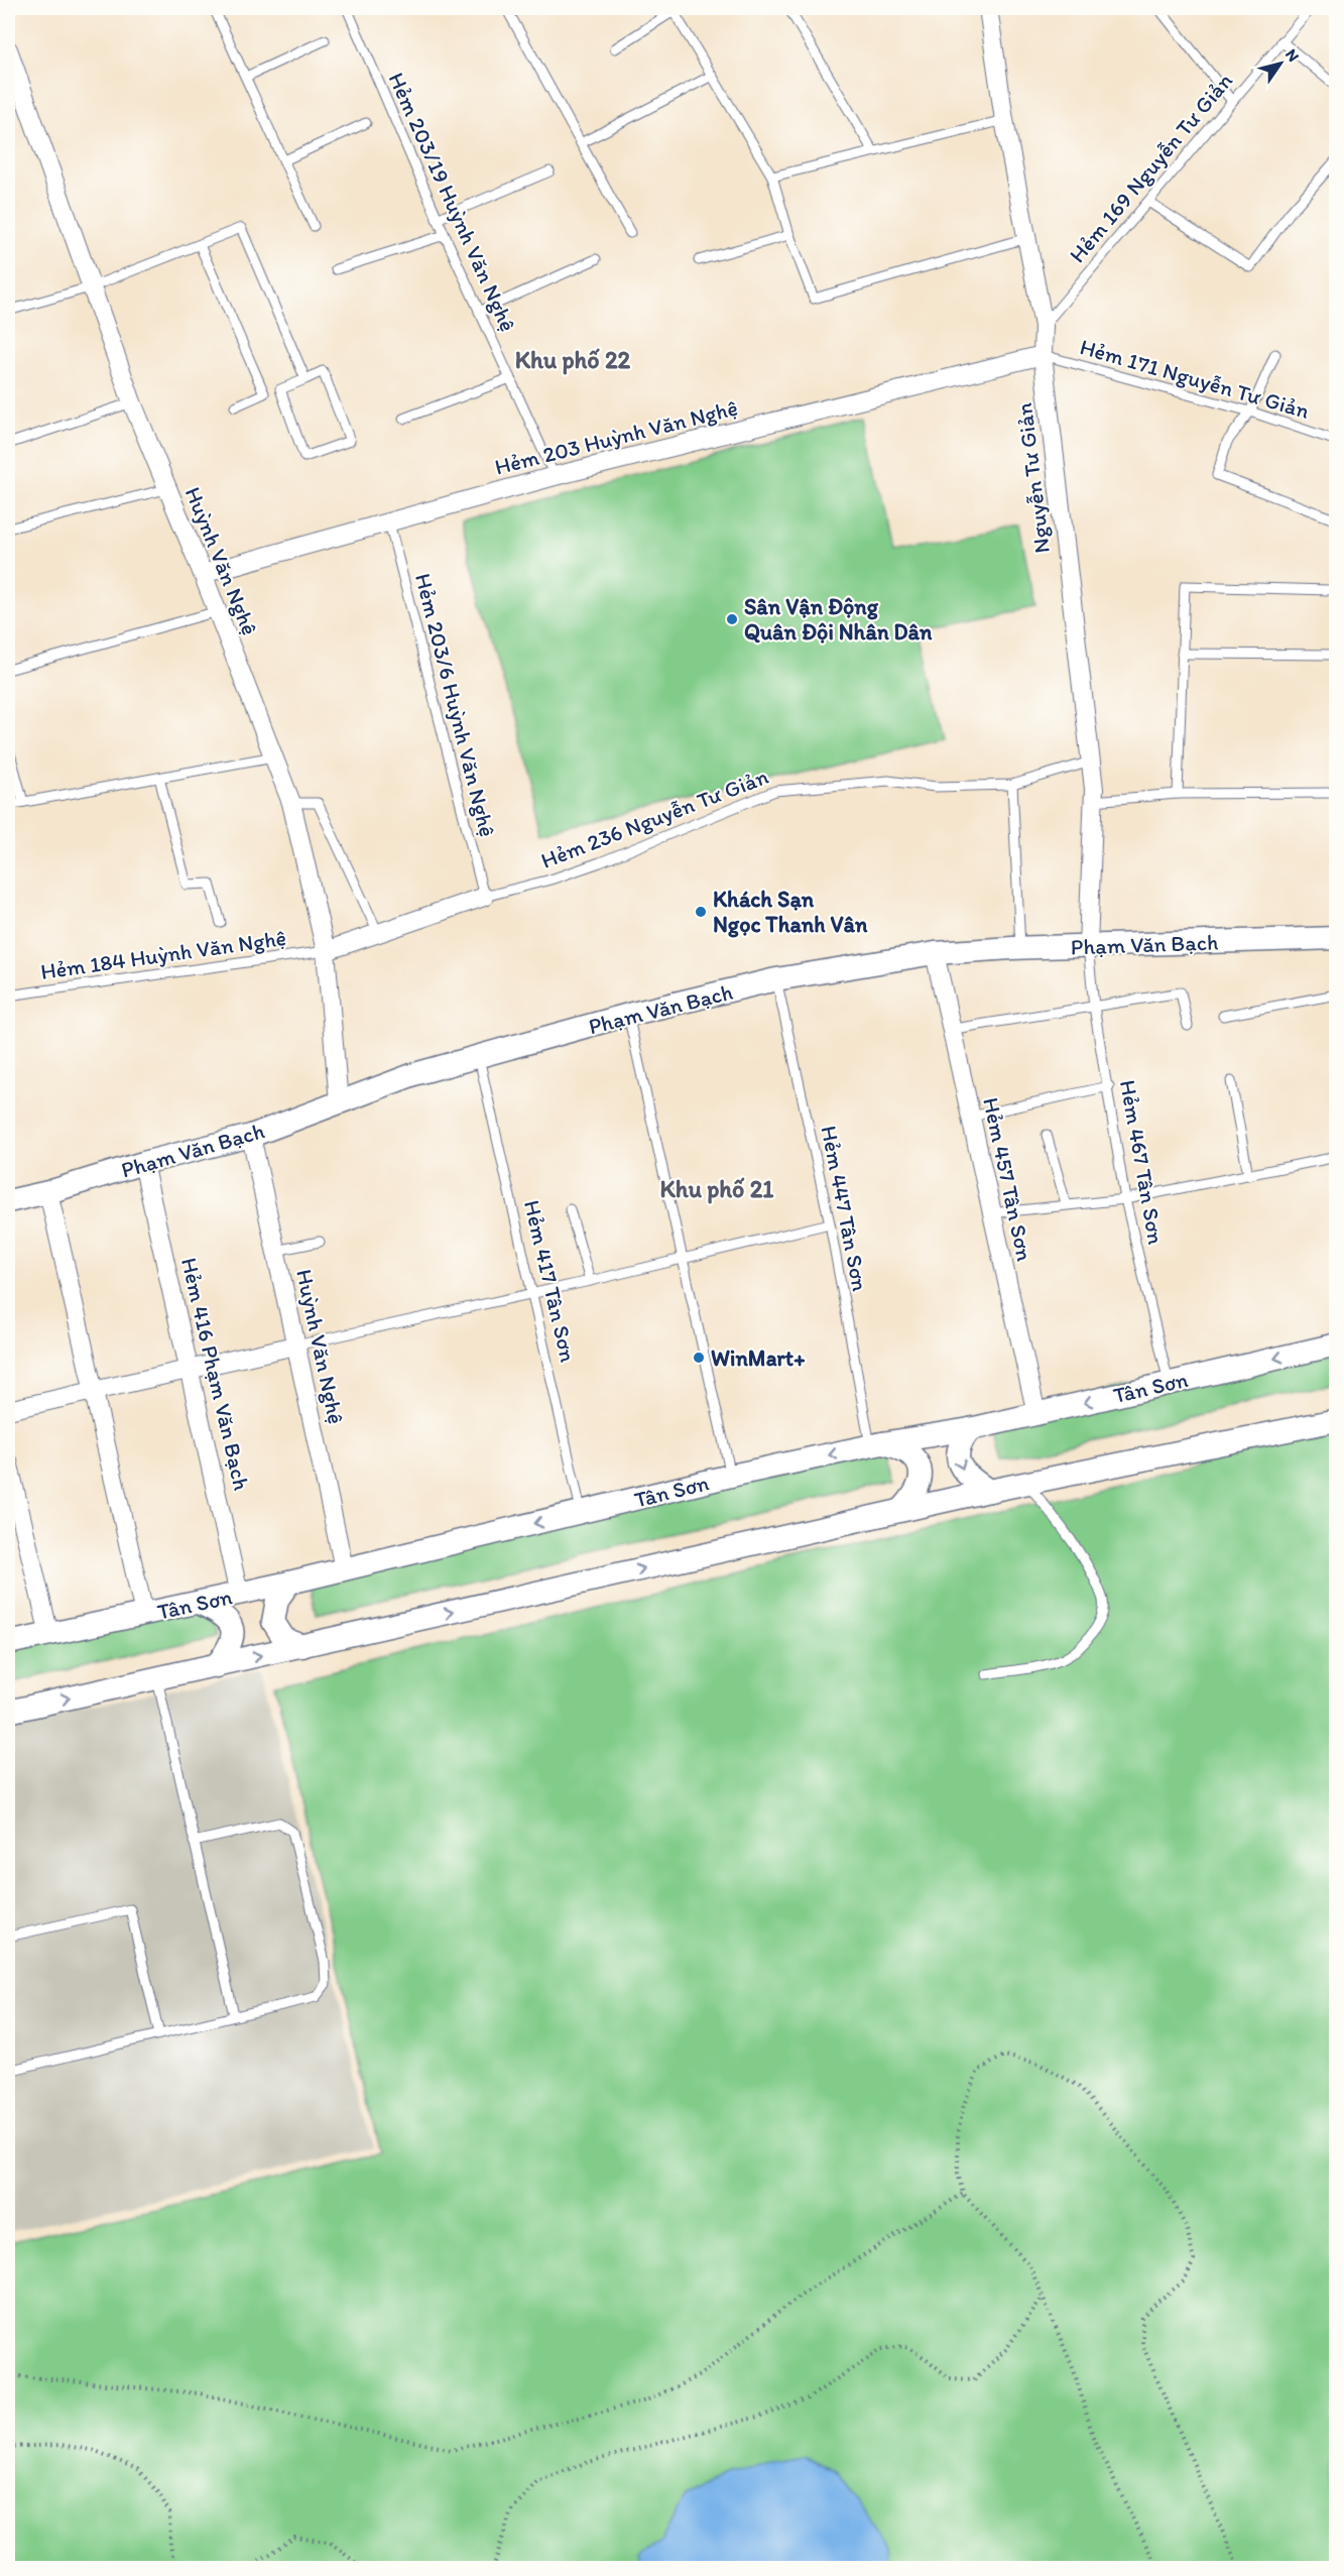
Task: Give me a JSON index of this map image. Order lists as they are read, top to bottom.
{
  "streets": {
    "street": [
      "Hẻm 203 Huỳnh Văn Nghệ",
      "Nguyễn Tư Giản",
      "Huỳnh Văn Nghệ",
      "Phạm Văn Bạch",
      "Hẻm 457 Tân Sơn",
      "Hẻm 416 Phạm Văn Bạch",
      "Tân Sơn"
    ],
    "lane": [
      "Hẻm 169 Nguyễn Tư Giản",
      "Hẻm 203/19 Huỳnh Văn Nghệ",
      "Hẻm 171 Nguyễn Tư Giản",
      "Hẻm 203/6 Huỳnh Văn Nghệ",
      "Hẻm 236 Nguyễn Tư Giản",
      "Hẻm 184 Huỳnh Văn Nghệ",
      "Hẻm 467 Tân Sơn",
      "Hẻm 447 Tân Sơn",
      "Hẻm 417 Tân Sơn"
    ]
  },
  "crossings": [
    ["Hẻm 169 Nguyễn Tư Giản", "Nguyễn Tư Giản"],
    ["Hẻm 203/19 Huỳnh Văn Nghệ", "Hẻm 203 Huỳnh Văn Nghệ"],
    ["Hẻm 171 Nguyễn Tư Giản", "Hẻm 203 Huỳnh Văn Nghệ"],
    ["Hẻm 171 Nguyễn Tư Giản", "Nguyễn Tư Giản"],
    ["Hẻm 203 Huỳnh Văn Nghệ", "Nguyễn Tư Giản"],
    ["Hẻm 203 Huỳnh Văn Nghệ", "Huỳnh Văn Nghệ"],
    ["Hẻm 203 Huỳnh Văn Nghệ", "Hẻm 203/6 Huỳnh Văn Nghệ"],
    ["Nguyễn Tư Giản", "Hẻm 236 Nguyễn Tư Giản"],
    ["Nguyễn Tư Giản", "Phạm Văn Bạch"],
    ["Nguyễn Tư Giản", "Hẻm 467 Tân Sơn"],
    ["Huỳnh Văn Nghệ", "Phạm Văn Bạch"],
    ["Huỳnh Văn Nghệ", "Hẻm 184 Huỳnh Văn Nghệ"],
    ["Huỳnh Văn Nghệ", "Tân Sơn"],
    ["Hẻm 203/6 Huỳnh Văn Nghệ", "Hẻm 236 Nguyễn Tư Giản"],
    ["Phạm Văn Bạch", "Hẻm 467 Tân Sơn"],
    ["Phạm Văn Bạch", "Hẻm 457 Tân Sơn"],
    ["Phạm Văn Bạch", "Hẻm 447 Tân Sơn"],
    ["Phạm Văn Bạch", "Hẻm 417 Tân Sơn"],
    ["Phạm Văn Bạch", "Hẻm 416 Phạm Văn Bạch"],
    ["Hẻm 467 Tân Sơn", "Tân Sơn"],
    ["Hẻm 457 Tân Sơn", "Tân Sơn"],
    ["Hẻm 447 Tân Sơn", "Tân Sơn"],
    ["Hẻm 417 Tân Sơn", "Tân Sơn"],
    ["Hẻm 416 Phạm Văn Bạch", "Tân Sơn"]
  ],
  "districts": ["Khu phố 22", "Khu phố 21"],
  "places": ["Sân Vận Động Quân Đội Nhân Dân", "Khách Sạn Ngọc Thanh Vân", "WinMart+"],
  "north": "top right"
}
